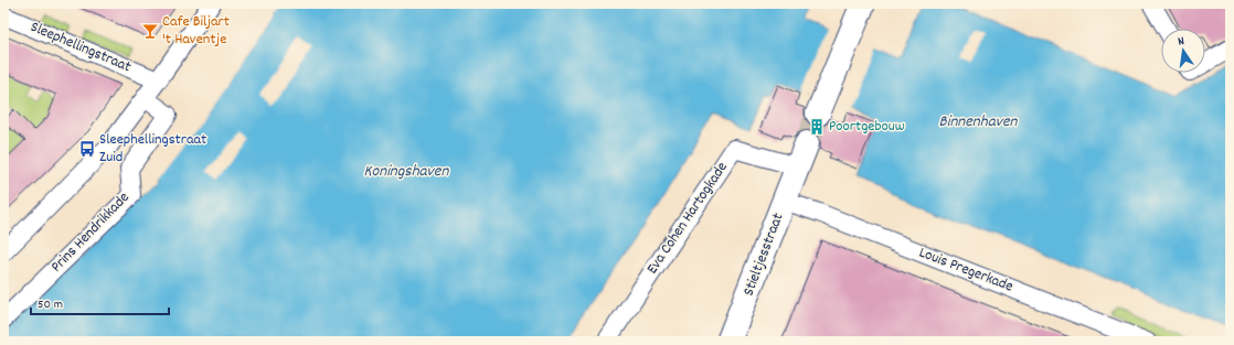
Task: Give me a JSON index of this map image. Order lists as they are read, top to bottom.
{
  "streets": {
    "street": [
      "Sleephellingstraat",
      "Eva Cohen Hartogkade",
      "Prins Hendrikkade",
      "Stieltjesstraat",
      "Louis Pregerkade"
    ]
  },
  "crossings": [
    ["Eva Cohen Hartogkade", "Stieltjesstraat"],
    ["Stieltjesstraat", "Louis Pregerkade"]
  ],
  "water": ["Binnenhaven", "Koningshaven"],
  "places": {
    "bar": ["Cafe Biljart 't Haventje"],
    "building": ["Poortgebouw"],
    "bus stop": ["Sleephellingstraat Zuid"]
  },
  "scale_bar": "50 m",
  "north": "top"
}
